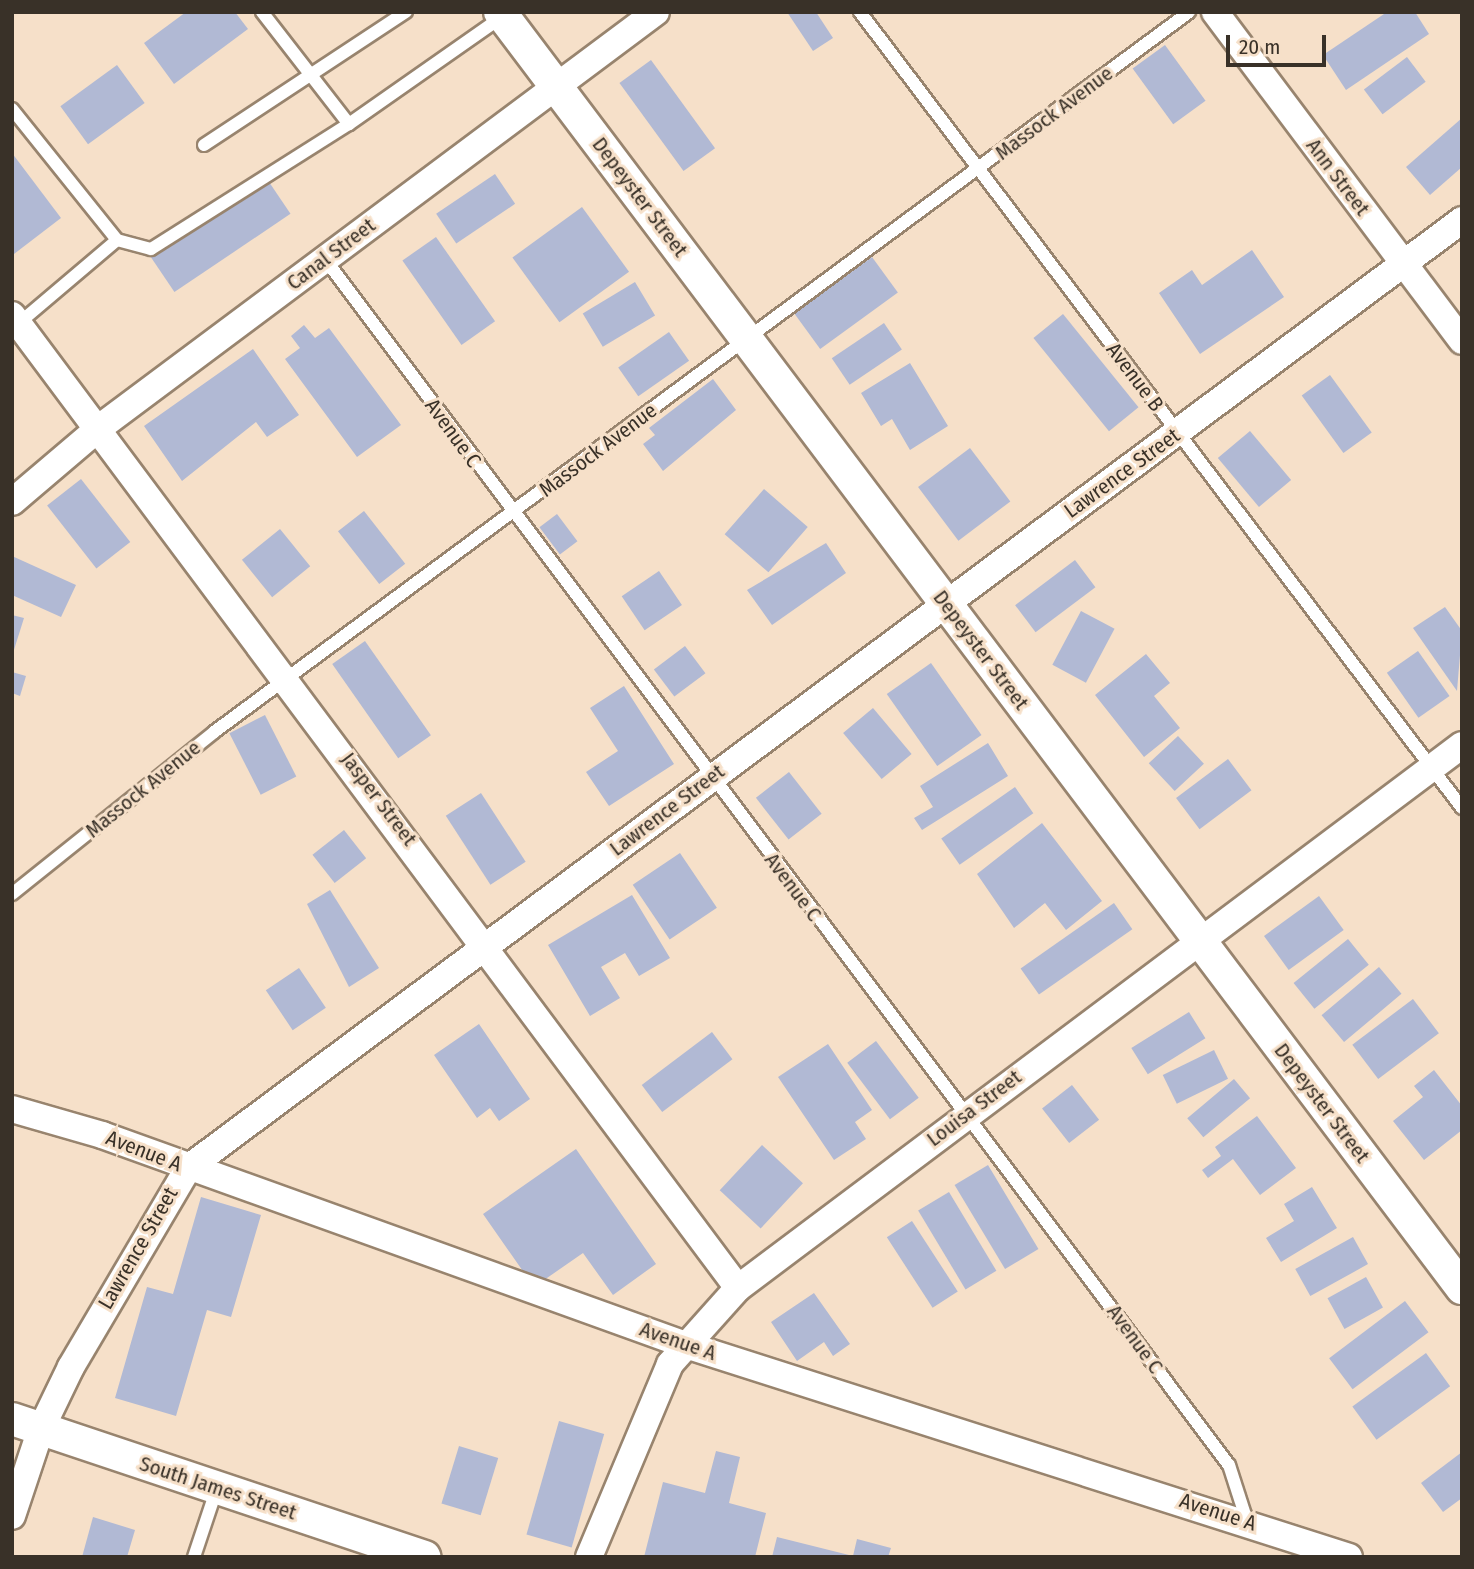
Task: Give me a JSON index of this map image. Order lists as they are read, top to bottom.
{
  "streets": {
    "street": [
      "Ann Street",
      "Depeyster Street",
      "Canal Street",
      "Lawrence Street",
      "Jasper Street",
      "Louisa Street",
      "Avenue A",
      "South James Street"
    ],
    "lane": ["Massock Avenue", "Avenue B", "Avenue C"]
  },
  "crossings": [
    ["Massock Avenue", "Depeyster Street"],
    ["Massock Avenue", "Avenue B"],
    ["Massock Avenue", "Avenue C"],
    ["Massock Avenue", "Jasper Street"],
    ["Ann Street", "Lawrence Street"],
    ["Depeyster Street", "Canal Street"],
    ["Depeyster Street", "Lawrence Street"],
    ["Depeyster Street", "Louisa Street"],
    ["Canal Street", "Avenue C"],
    ["Canal Street", "Jasper Street"],
    ["Avenue B", "Lawrence Street"],
    ["Avenue B", "Louisa Street"],
    ["Avenue C", "Lawrence Street"],
    ["Avenue C", "Louisa Street"],
    ["Avenue C", "Avenue A"],
    ["Lawrence Street", "Jasper Street"],
    ["Lawrence Street", "Avenue A"],
    ["Lawrence Street", "South James Street"],
    ["Jasper Street", "Louisa Street"],
    ["Louisa Street", "Avenue A"]
  ],
  "scale_bar": "20 m"
}
